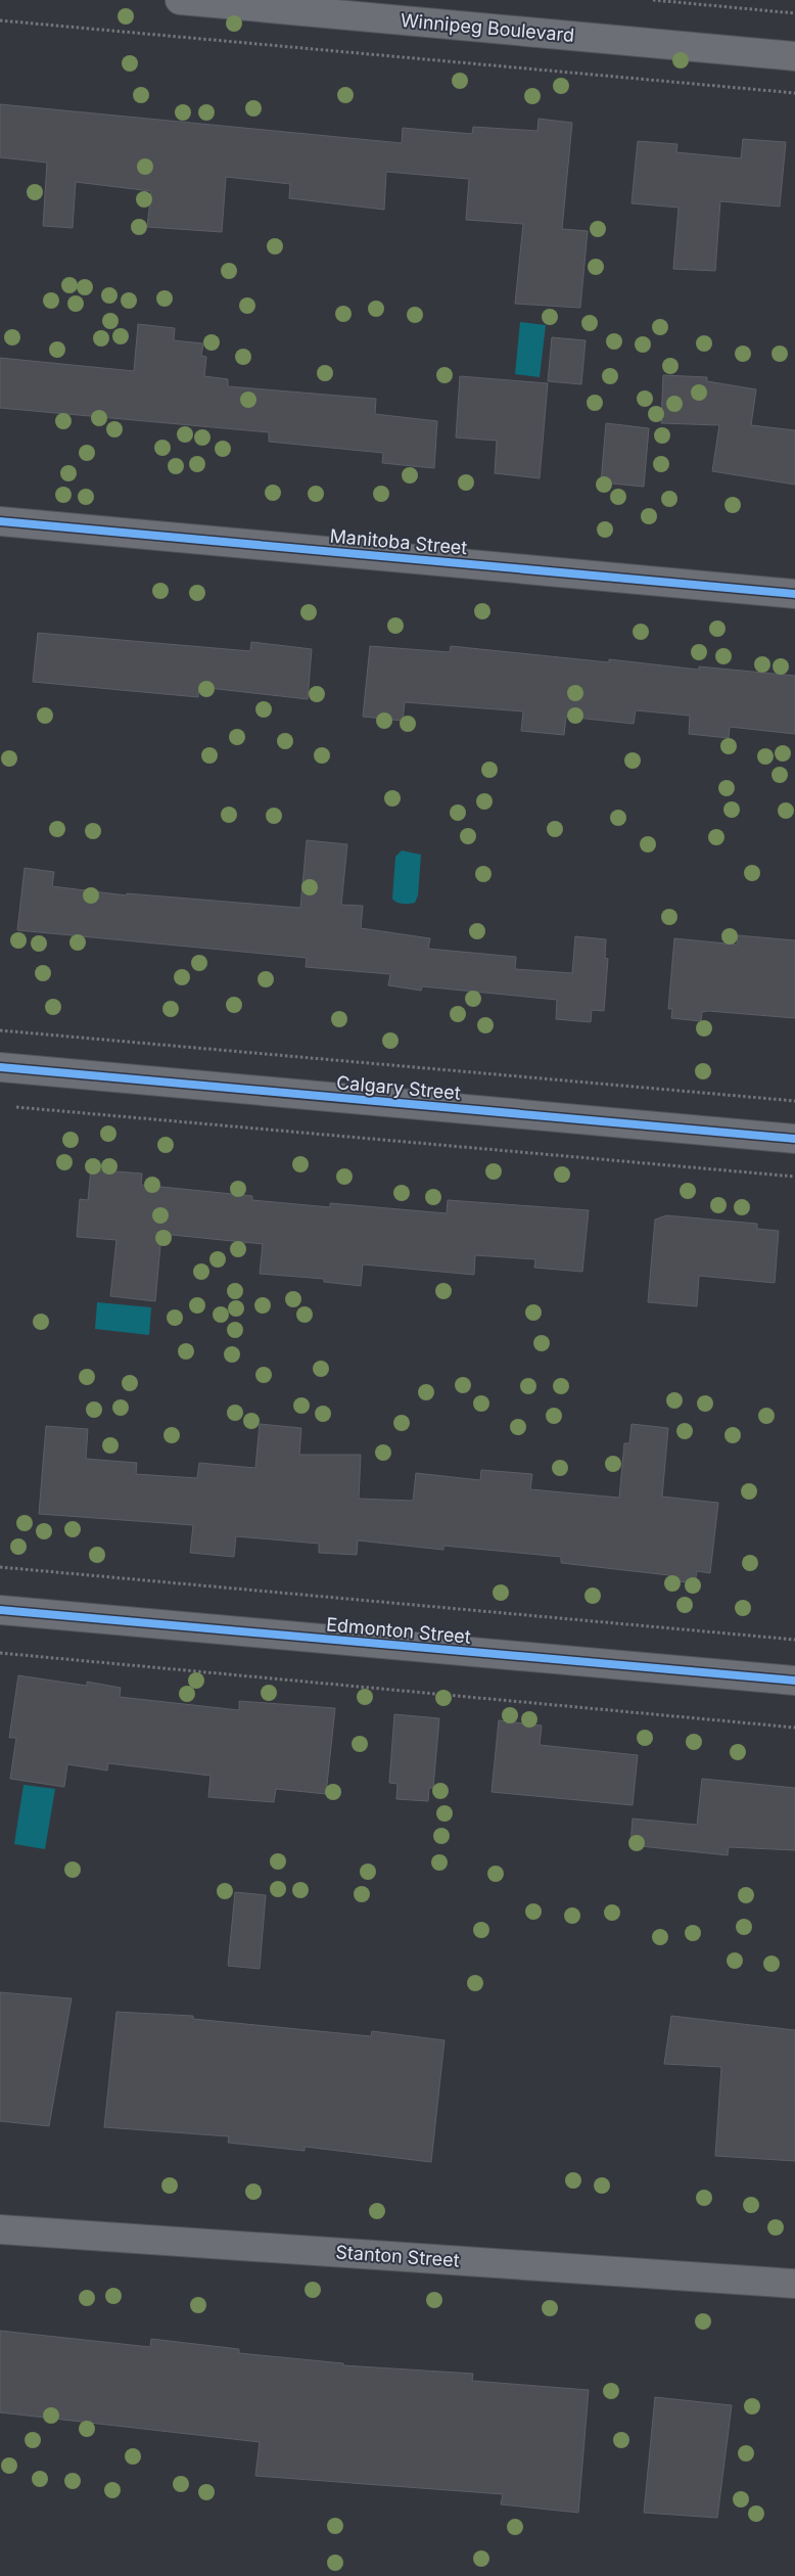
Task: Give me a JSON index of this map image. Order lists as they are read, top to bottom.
{
  "streets": {
    "street": [
      "Winnipeg Boulevard",
      "Manitoba Street",
      "Calgary Street",
      "Edmonton Street",
      "Stanton Street"
    ]
  }
}
